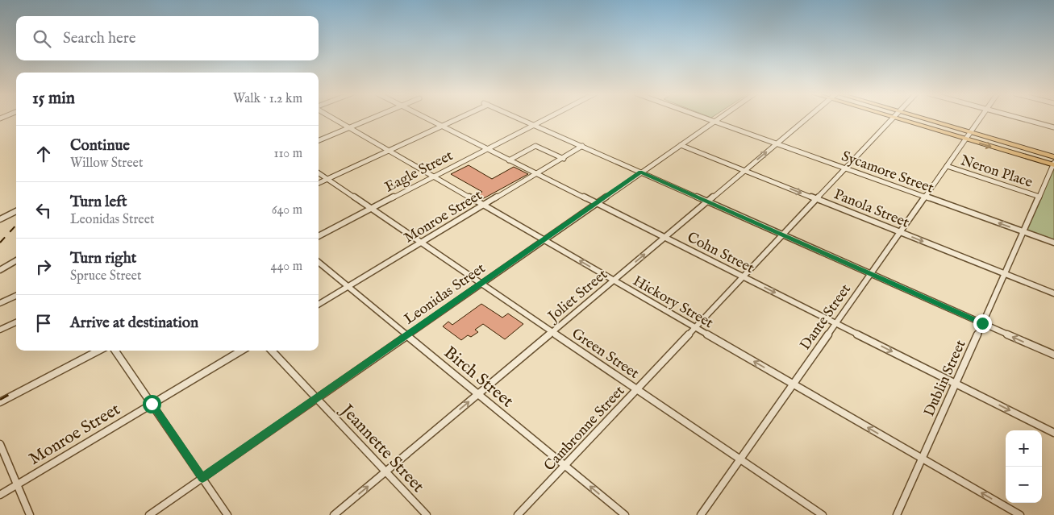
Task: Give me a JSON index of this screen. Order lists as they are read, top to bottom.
{
  "streets": {
    "street": [
      "Eagle Street",
      "Neron Place",
      "Sycamore Street",
      "Panola Street",
      "Monroe Street",
      "Cohn Street",
      "Leonidas Street",
      "Joliet Street",
      "Hickory Street",
      "Dante Street",
      "Green Street",
      "Birch Street",
      "Dublin Street",
      "Cambronne Street",
      "Jeannette Street"
    ]
  },
  "crossings": [
    ["Eagle Street", "Cohn Street"],
    ["Eagle Street", "Hickory Street"],
    ["Eagle Street", "Green Street"],
    ["Neron Place", "Dante Street"],
    ["Neron Place", "Dublin Street"],
    ["Sycamore Street", "Leonidas Street"],
    ["Sycamore Street", "Joliet Street"],
    ["Sycamore Street", "Dante Street"],
    ["Sycamore Street", "Dublin Street"],
    ["Sycamore Street", "Cambronne Street"],
    ["Panola Street", "Leonidas Street"],
    ["Panola Street", "Joliet Street"],
    ["Panola Street", "Dante Street"],
    ["Panola Street", "Dublin Street"],
    ["Panola Street", "Cambronne Street"],
    ["Monroe Street", "Cohn Street"],
    ["Monroe Street", "Hickory Street"],
    ["Monroe Street", "Green Street"],
    ["Monroe Street", "Birch Street"],
    ["Cohn Street", "Leonidas Street"],
    ["Cohn Street", "Joliet Street"],
    ["Cohn Street", "Dante Street"],
    ["Cohn Street", "Dublin Street"],
    ["Cohn Street", "Cambronne Street"],
    ["Leonidas Street", "Hickory Street"],
    ["Leonidas Street", "Green Street"],
    ["Leonidas Street", "Birch Street"],
    ["Leonidas Street", "Jeannette Street"],
    ["Joliet Street", "Hickory Street"],
    ["Joliet Street", "Green Street"],
    ["Joliet Street", "Birch Street"],
    ["Joliet Street", "Jeannette Street"],
    ["Hickory Street", "Dante Street"],
    ["Hickory Street", "Dublin Street"],
    ["Hickory Street", "Cambronne Street"],
    ["Dante Street", "Green Street"],
    ["Green Street", "Cambronne Street"],
    ["Birch Street", "Cambronne Street"]
  ],
  "one_way": [
    "Panola Street",
    "Cohn Street",
    "Joliet Street",
    "Hickory Street"
  ],
  "page": {
    "search": "Search here",
    "heading": ["15 min", "Walk · 1.2 km"],
    "list": [
      ["Continue", "Willow Street", "110 m"],
      ["Turn left", "Leonidas Street", "640 m"],
      ["Turn right", "Spruce Street", "440 m"],
      "Arrive at destination"
    ],
    "map_buttons": ["+", "−"]
  }
}
